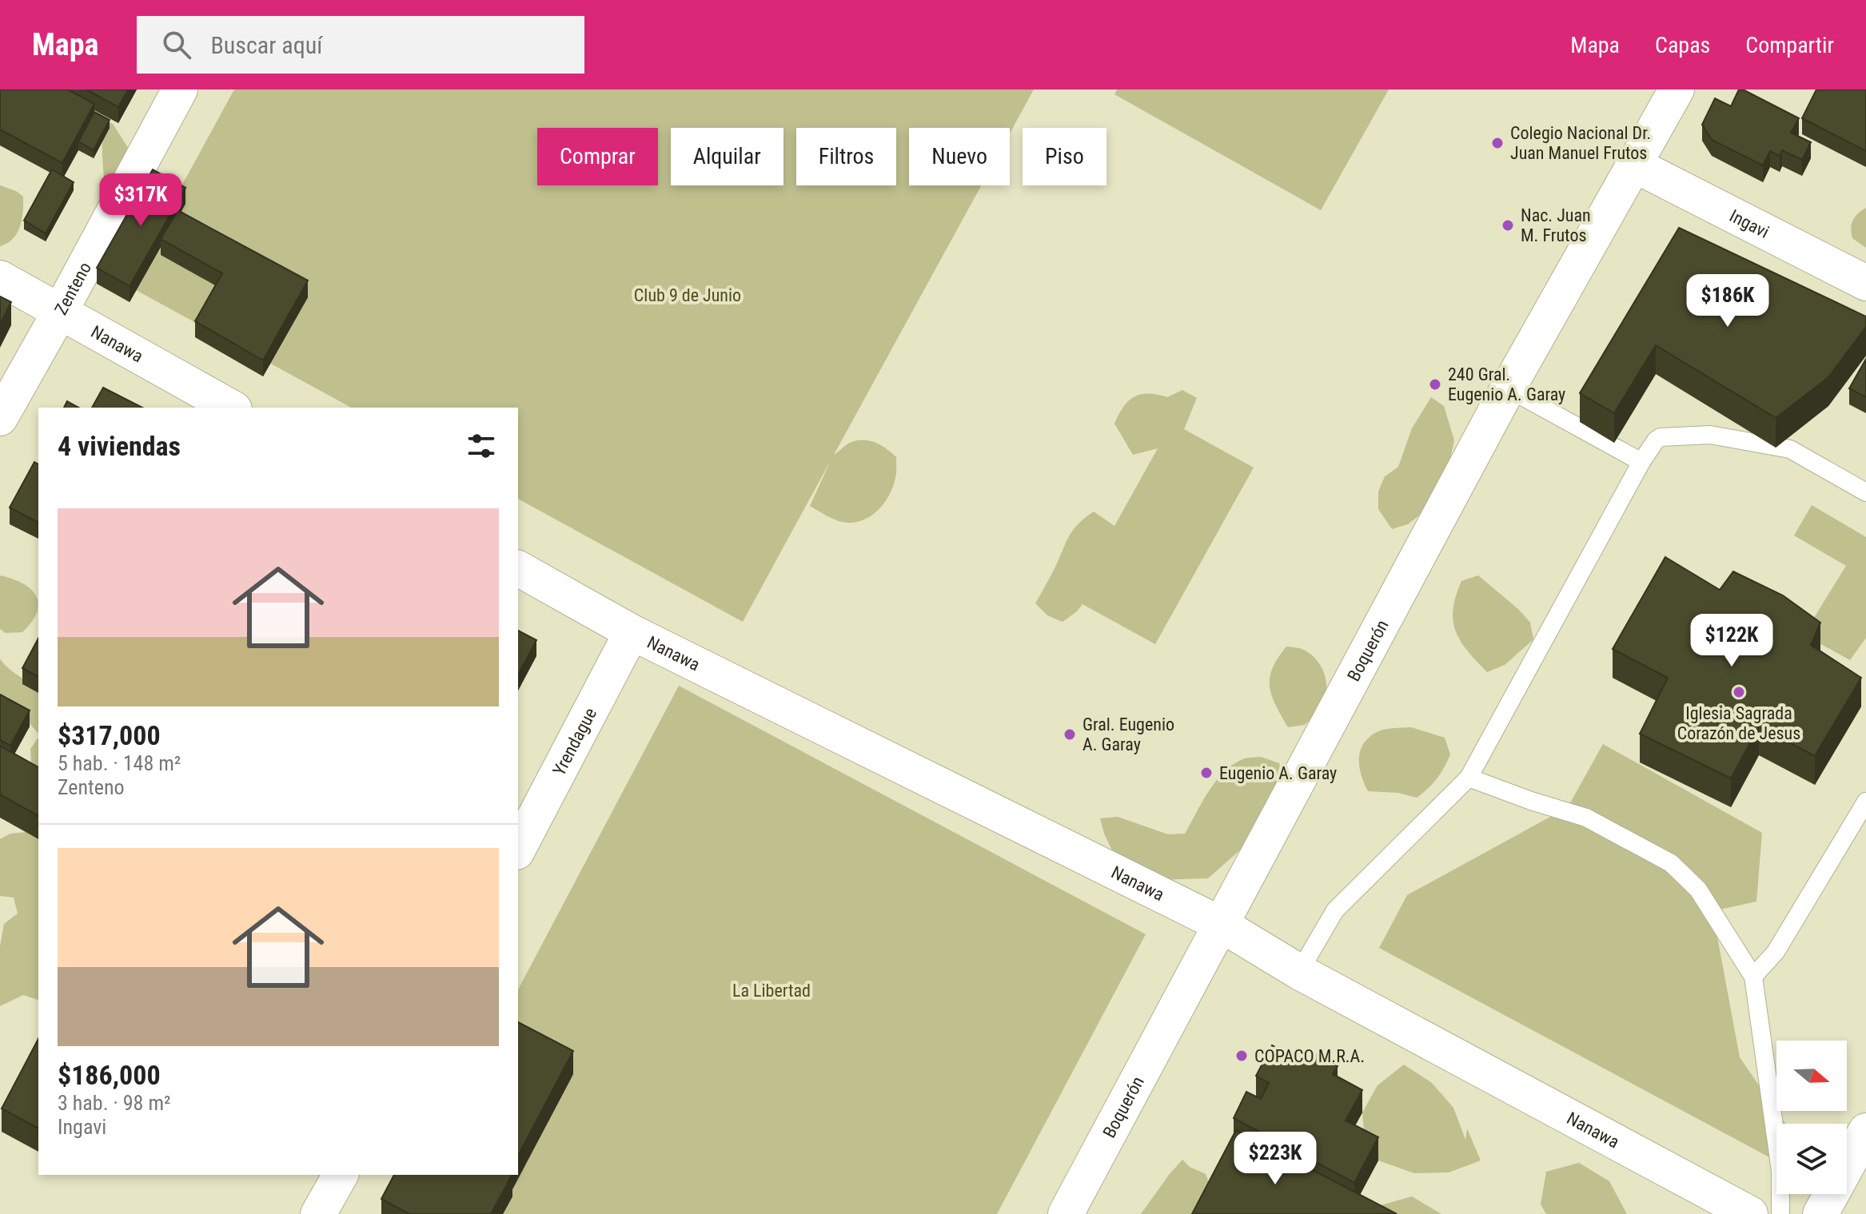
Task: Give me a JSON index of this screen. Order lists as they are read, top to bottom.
{
  "streets": {
    "street": [
      "Ingavi",
      "Zenteno",
      "Nanawa",
      "Boquerón",
      "Yrendague"
    ]
  },
  "crossings": [
    ["Ingavi", "Boquerón"],
    ["Zenteno", "Nanawa"],
    ["Nanawa", "Boquerón"],
    ["Nanawa", "Yrendague"]
  ],
  "parks": ["Club 9 de Junio", "La Libertad"],
  "places": [
    "Colegio Nacional Dr. Juan Manuel Frutos",
    "Nac. Juan M. Frutos",
    "240 Gral. Eugenio A. Garay",
    "Iglesia Sagrada Corazón de Jesus",
    "Gral. Eugenio A. Garay",
    "Eugenio A. Garay",
    "COPACO M.R.A."
  ],
  "north": "right",
  "page": {
    "header": "Mapa",
    "search": "Buscar aquí",
    "nav": ["Mapa", "Capas", "Compartir"],
    "chip": [
      "Comprar",
      "Alquilar",
      "Filtros",
      "Nuevo",
      "Piso"
    ],
    "price": [
      "$317K",
      "$186K",
      "$122K",
      "$223K"
    ],
    "heading": "4 viviendas",
    "list": [
      {
        "name": "$317,000",
        "note": "5 hab. · 148 m² · Zenteno"
      },
      {
        "name": "$186,000",
        "note": "3 hab. · 98 m² · Ingavi"
      }
    ]
  }
}
